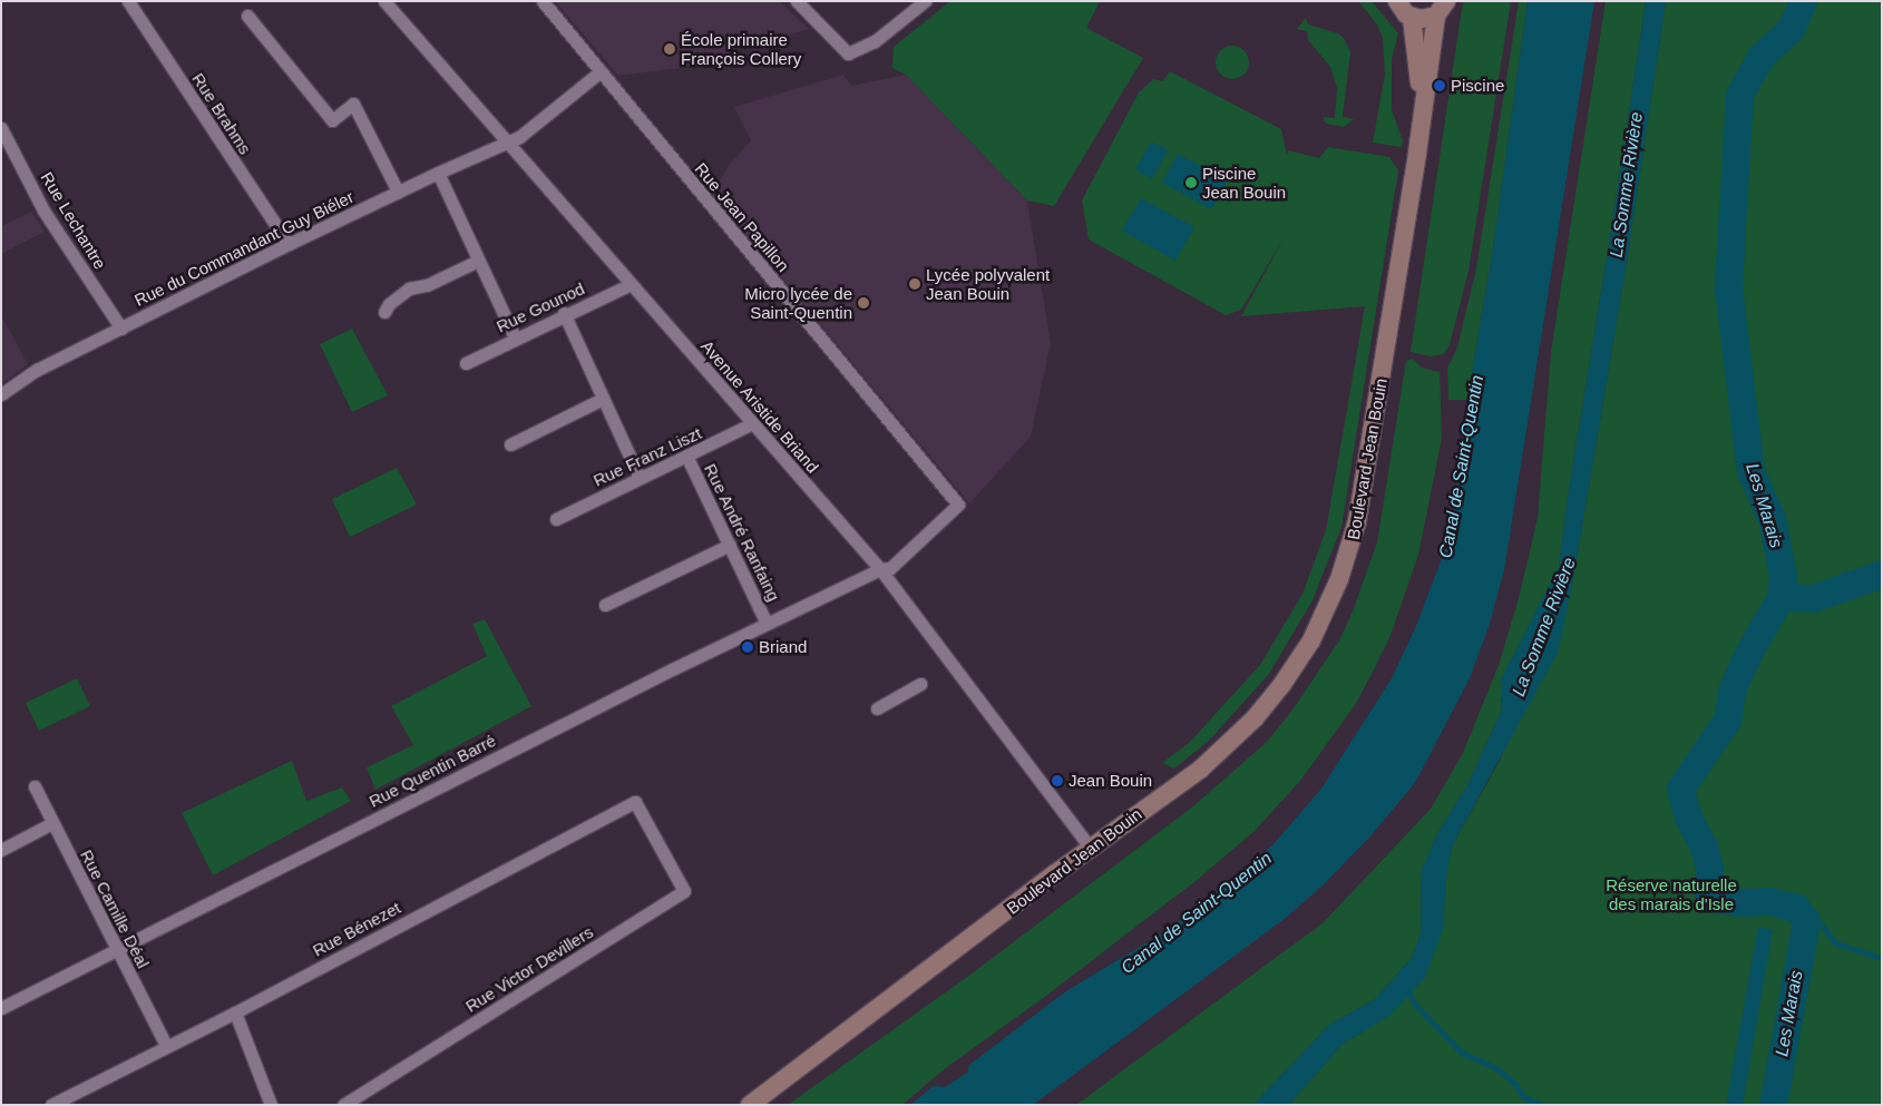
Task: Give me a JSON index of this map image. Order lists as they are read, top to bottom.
{
  "streets": {
    "street": [
      "Rue Brahms",
      "Rue Jean Papillon",
      "Rue Lechantre",
      "Rue du Commandant Guy Biéler",
      "Rue Gounod",
      "Avenue Aristide Briand",
      "Rue Franz Liszt",
      "Boulevard Jean Bouin",
      "Rue André Ranfaing",
      "Rue Quentin Barré",
      "Rue Camille Déal",
      "Rue Bénezet",
      "Rue Victor Devillers"
    ]
  },
  "crossings": [
    ["Rue Brahms", "Rue du Commandant Guy Biéler"],
    ["Rue Jean Papillon", "Rue du Commandant Guy Biéler"],
    ["Rue Jean Papillon", "Rue Quentin Barré"],
    ["Rue Lechantre", "Rue du Commandant Guy Biéler"],
    ["Rue du Commandant Guy Biéler", "Avenue Aristide Briand"],
    ["Rue Gounod", "Avenue Aristide Briand"],
    ["Avenue Aristide Briand", "Rue Franz Liszt"],
    ["Avenue Aristide Briand", "Boulevard Jean Bouin"],
    ["Avenue Aristide Briand", "Rue Quentin Barré"],
    ["Rue Franz Liszt", "Rue André Ranfaing"],
    ["Rue André Ranfaing", "Rue Quentin Barré"],
    ["Rue Quentin Barré", "Rue Camille Déal"],
    ["Rue Camille Déal", "Rue Bénezet"],
    ["Rue Bénezet", "Rue Victor Devillers"]
  ],
  "water": ["La Somme Rivière", "Canal de Saint-Quentin", "Les Marais"],
  "parks": ["Réserve naturelle des marais d'Isle"],
  "places": [
    "École primaire François Collery",
    "Piscine",
    "Piscine Jean Bouin",
    "Lycée polyvalent Jean Bouin",
    "Micro lycée de Saint-Quentin",
    "Briand",
    "Jean Bouin"
  ]
}
